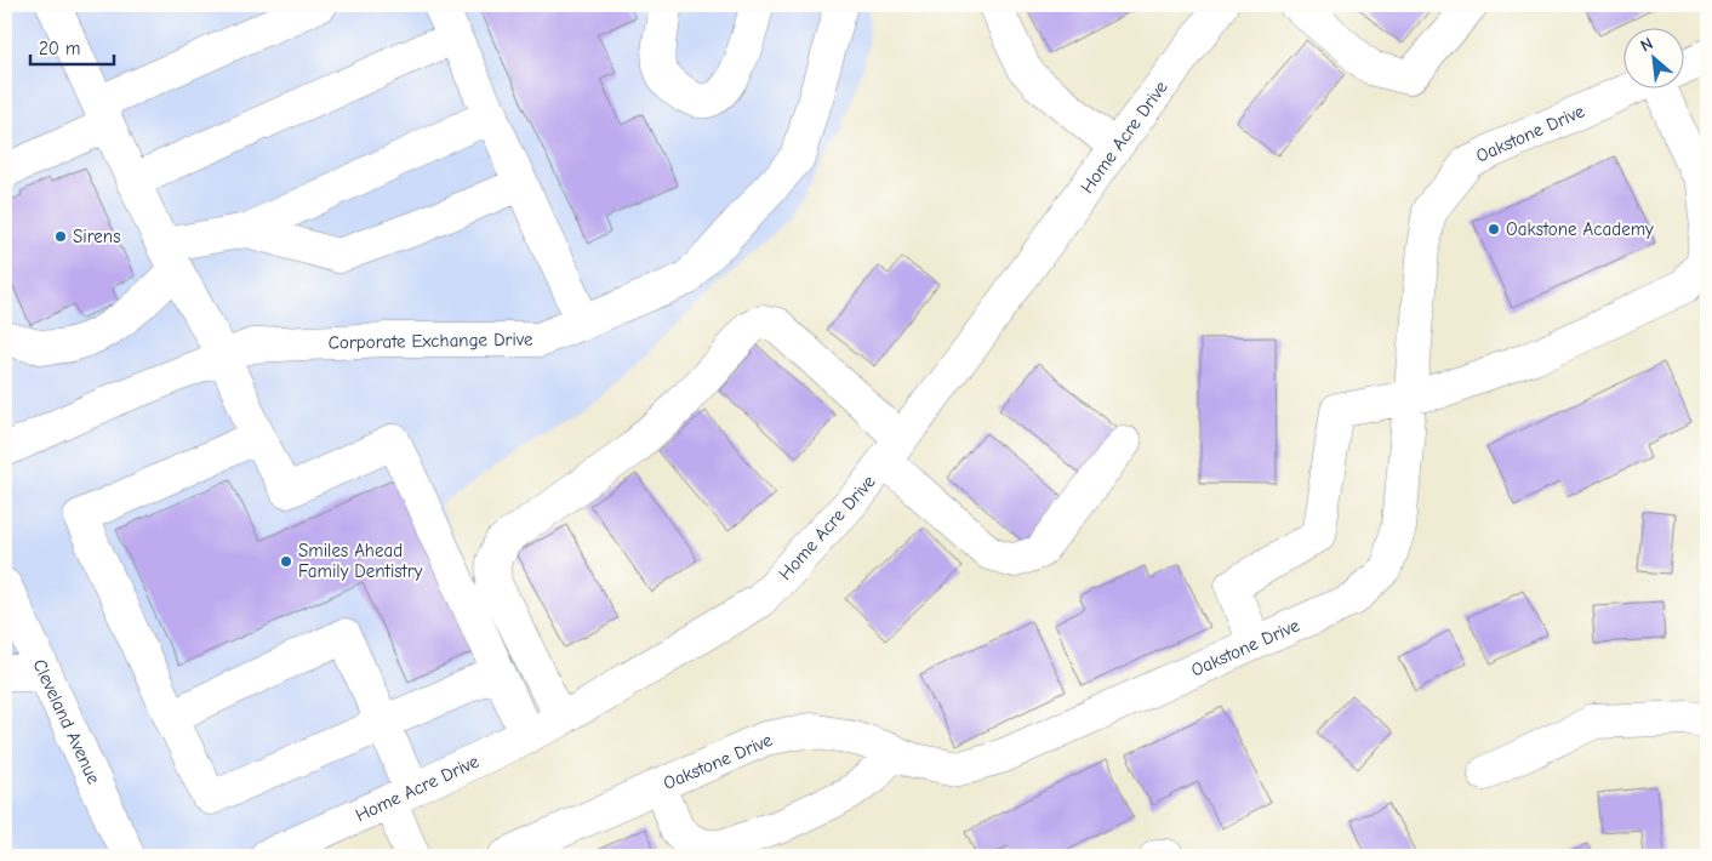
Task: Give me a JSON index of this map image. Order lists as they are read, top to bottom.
{
  "streets": {
    "street": [
      "Oakstone Drive",
      "Home Acre Drive",
      "Corporate Exchange Drive",
      "Cleveland Avenue"
    ]
  },
  "places": ["Oakstone Academy", "Sirens", "Smiles Ahead Family Dentistry"],
  "scale_bar": "20 m",
  "north": "top left"
}
